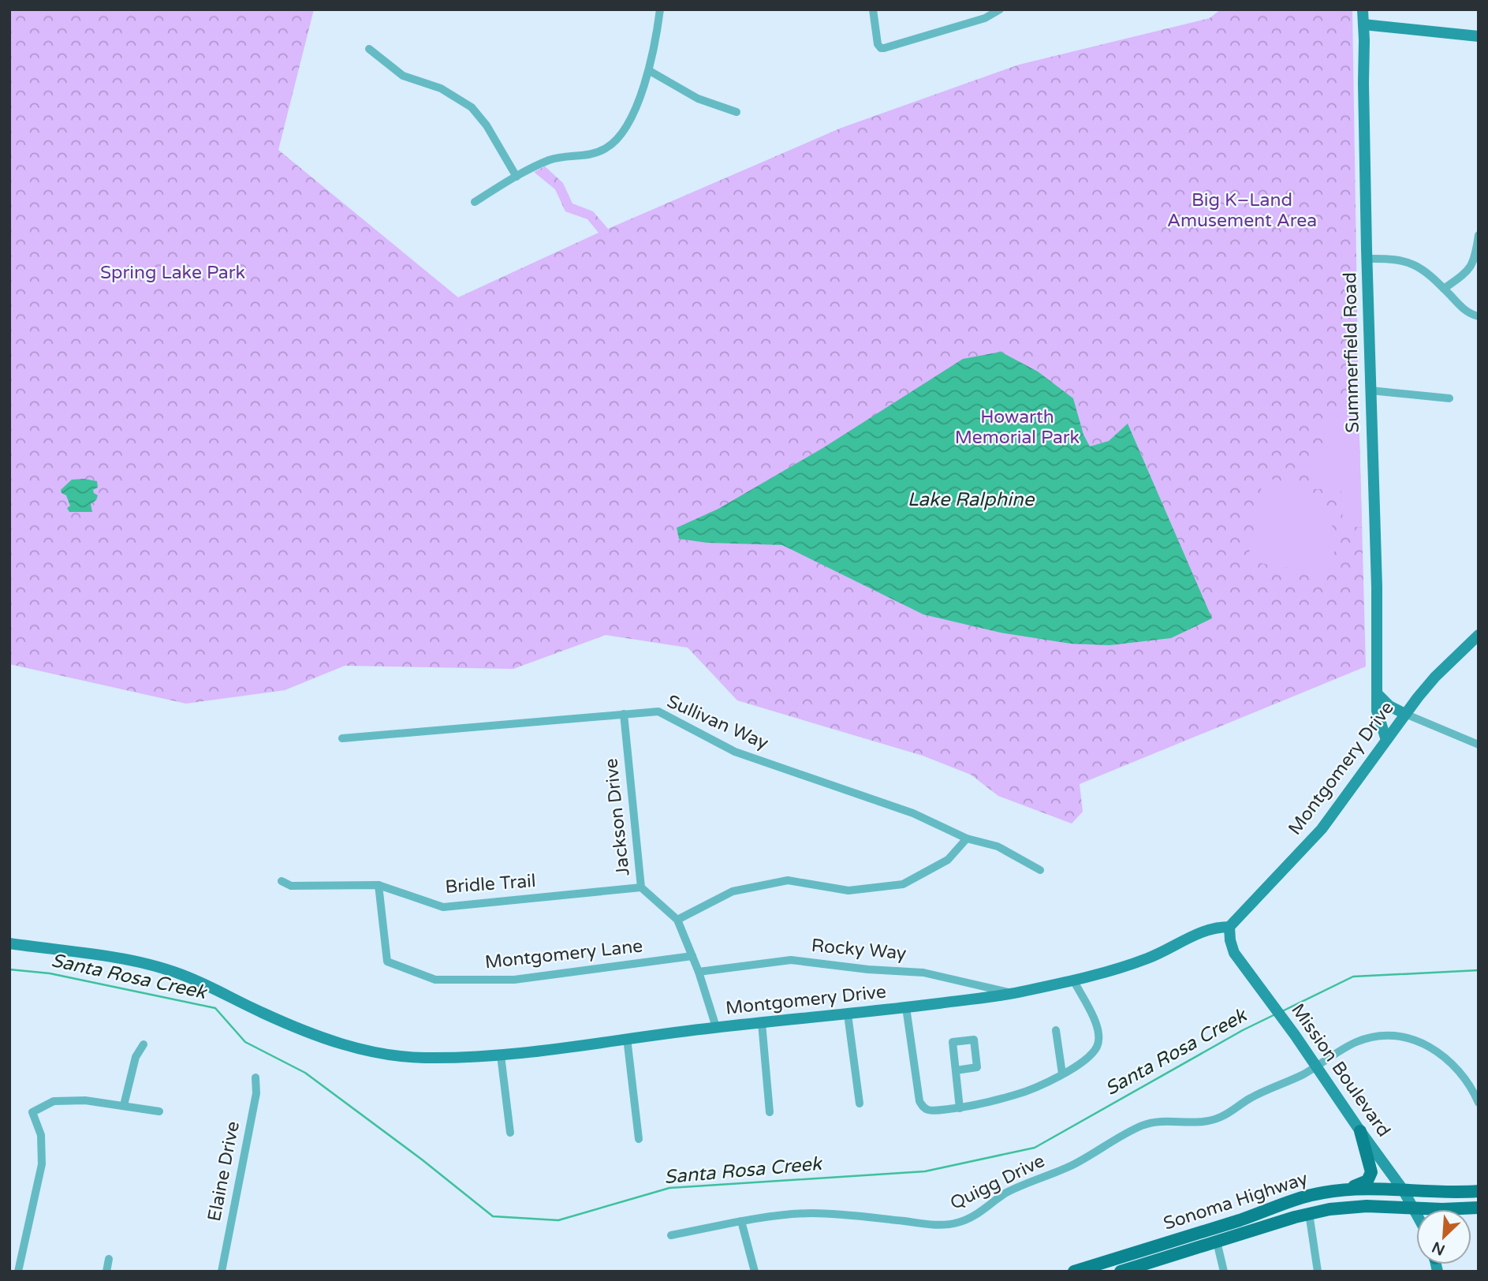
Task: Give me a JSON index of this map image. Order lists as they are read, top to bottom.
{
  "streets": {
    "main road": ["Sonoma Highway"],
    "street": [
      "Summerfield Road",
      "Sullivan Way",
      "Montgomery Drive",
      "Jackson Drive",
      "Bridle Trail",
      "Rocky Way",
      "Montgomery Lane",
      "Mission Boulevard",
      "Elaine Drive",
      "Quigg Drive"
    ]
  },
  "crossings": [
    ["Summerfield Road", "Montgomery Drive"],
    ["Sullivan Way", "Jackson Drive"],
    ["Montgomery Drive", "Jackson Drive"],
    ["Montgomery Drive", "Rocky Way"],
    ["Montgomery Drive", "Mission Boulevard"],
    ["Jackson Drive", "Bridle Trail"],
    ["Jackson Drive", "Rocky Way"],
    ["Jackson Drive", "Montgomery Lane"],
    ["Bridle Trail", "Montgomery Lane"],
    ["Mission Boulevard", "Quigg Drive"],
    ["Mission Boulevard", "Sonoma Highway"]
  ],
  "water": ["Lake Ralphine", "Santa Rosa Creek"],
  "parks": ["Big K–Land Amusement Area", "Spring Lake Park", "Howarth Memorial Park"],
  "north": "bottom left"
}
